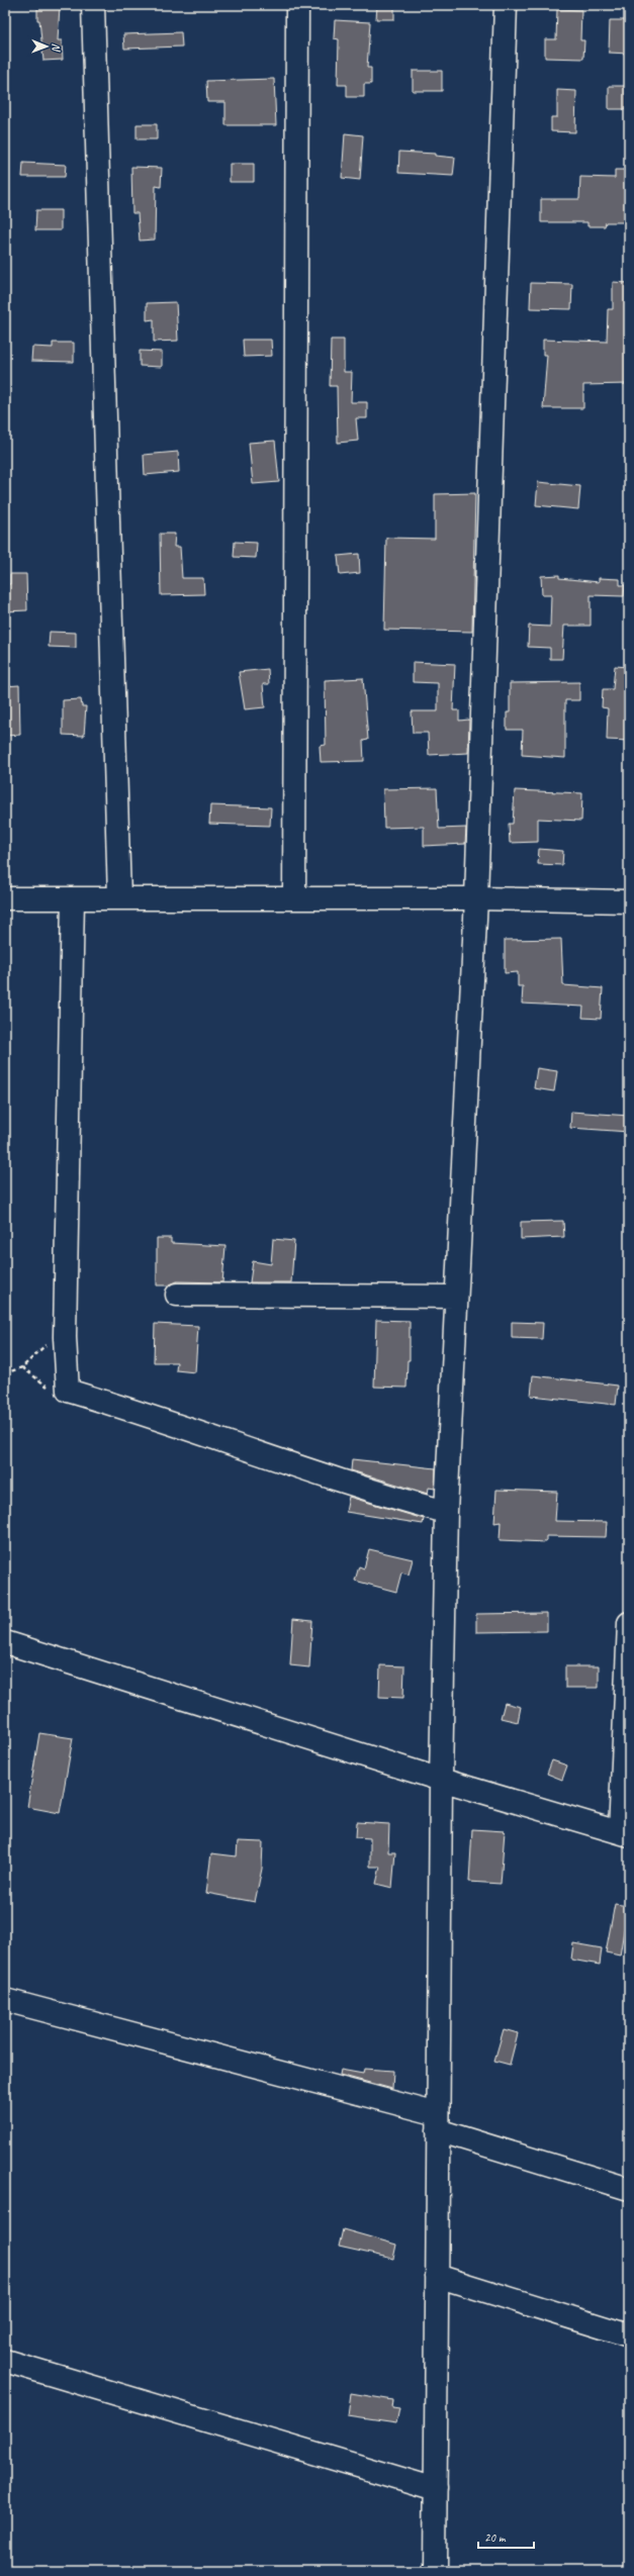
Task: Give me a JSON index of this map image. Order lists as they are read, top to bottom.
{
  "scale_bar": "20 m",
  "north": "right"
}
